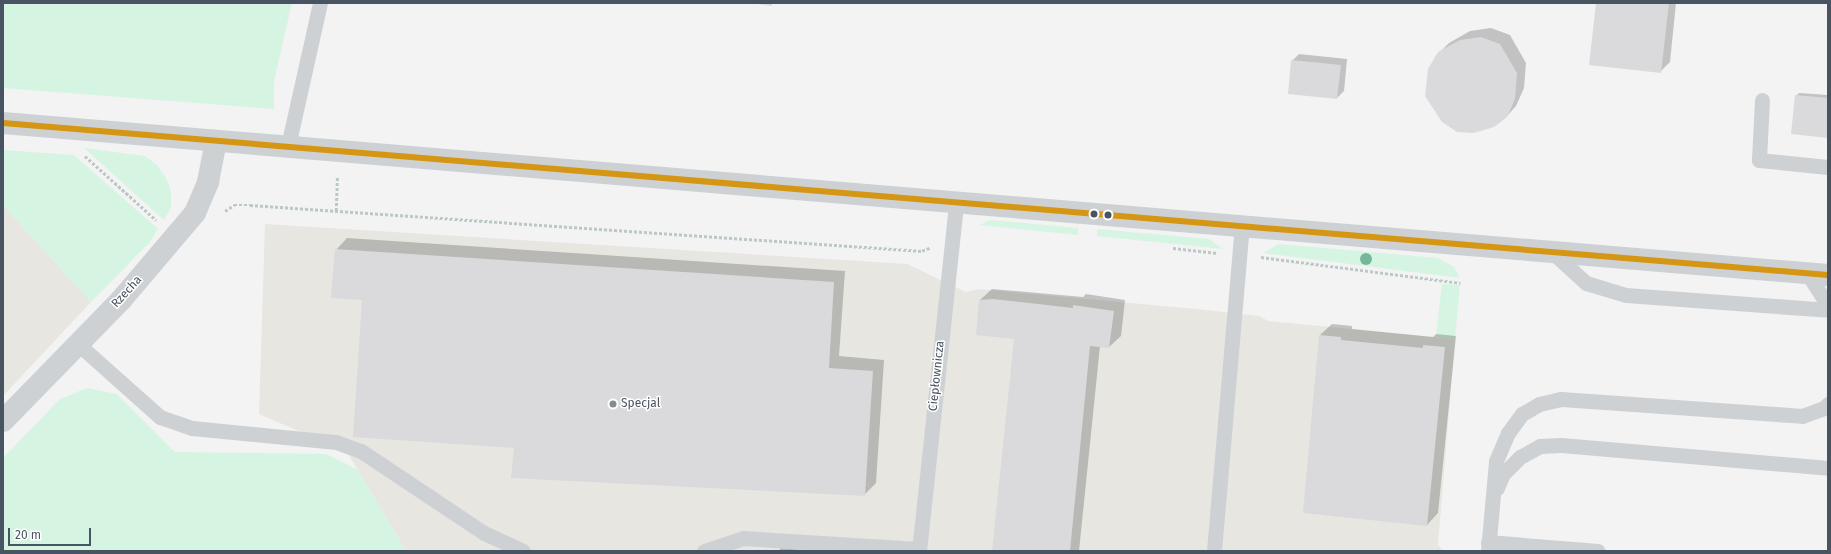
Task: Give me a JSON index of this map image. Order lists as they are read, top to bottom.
{
  "streets": {
    "street": ["Rzecha"],
    "lane": ["Ciepłownicza"]
  },
  "places": ["Specjal"],
  "scale_bar": "20 m"
}
